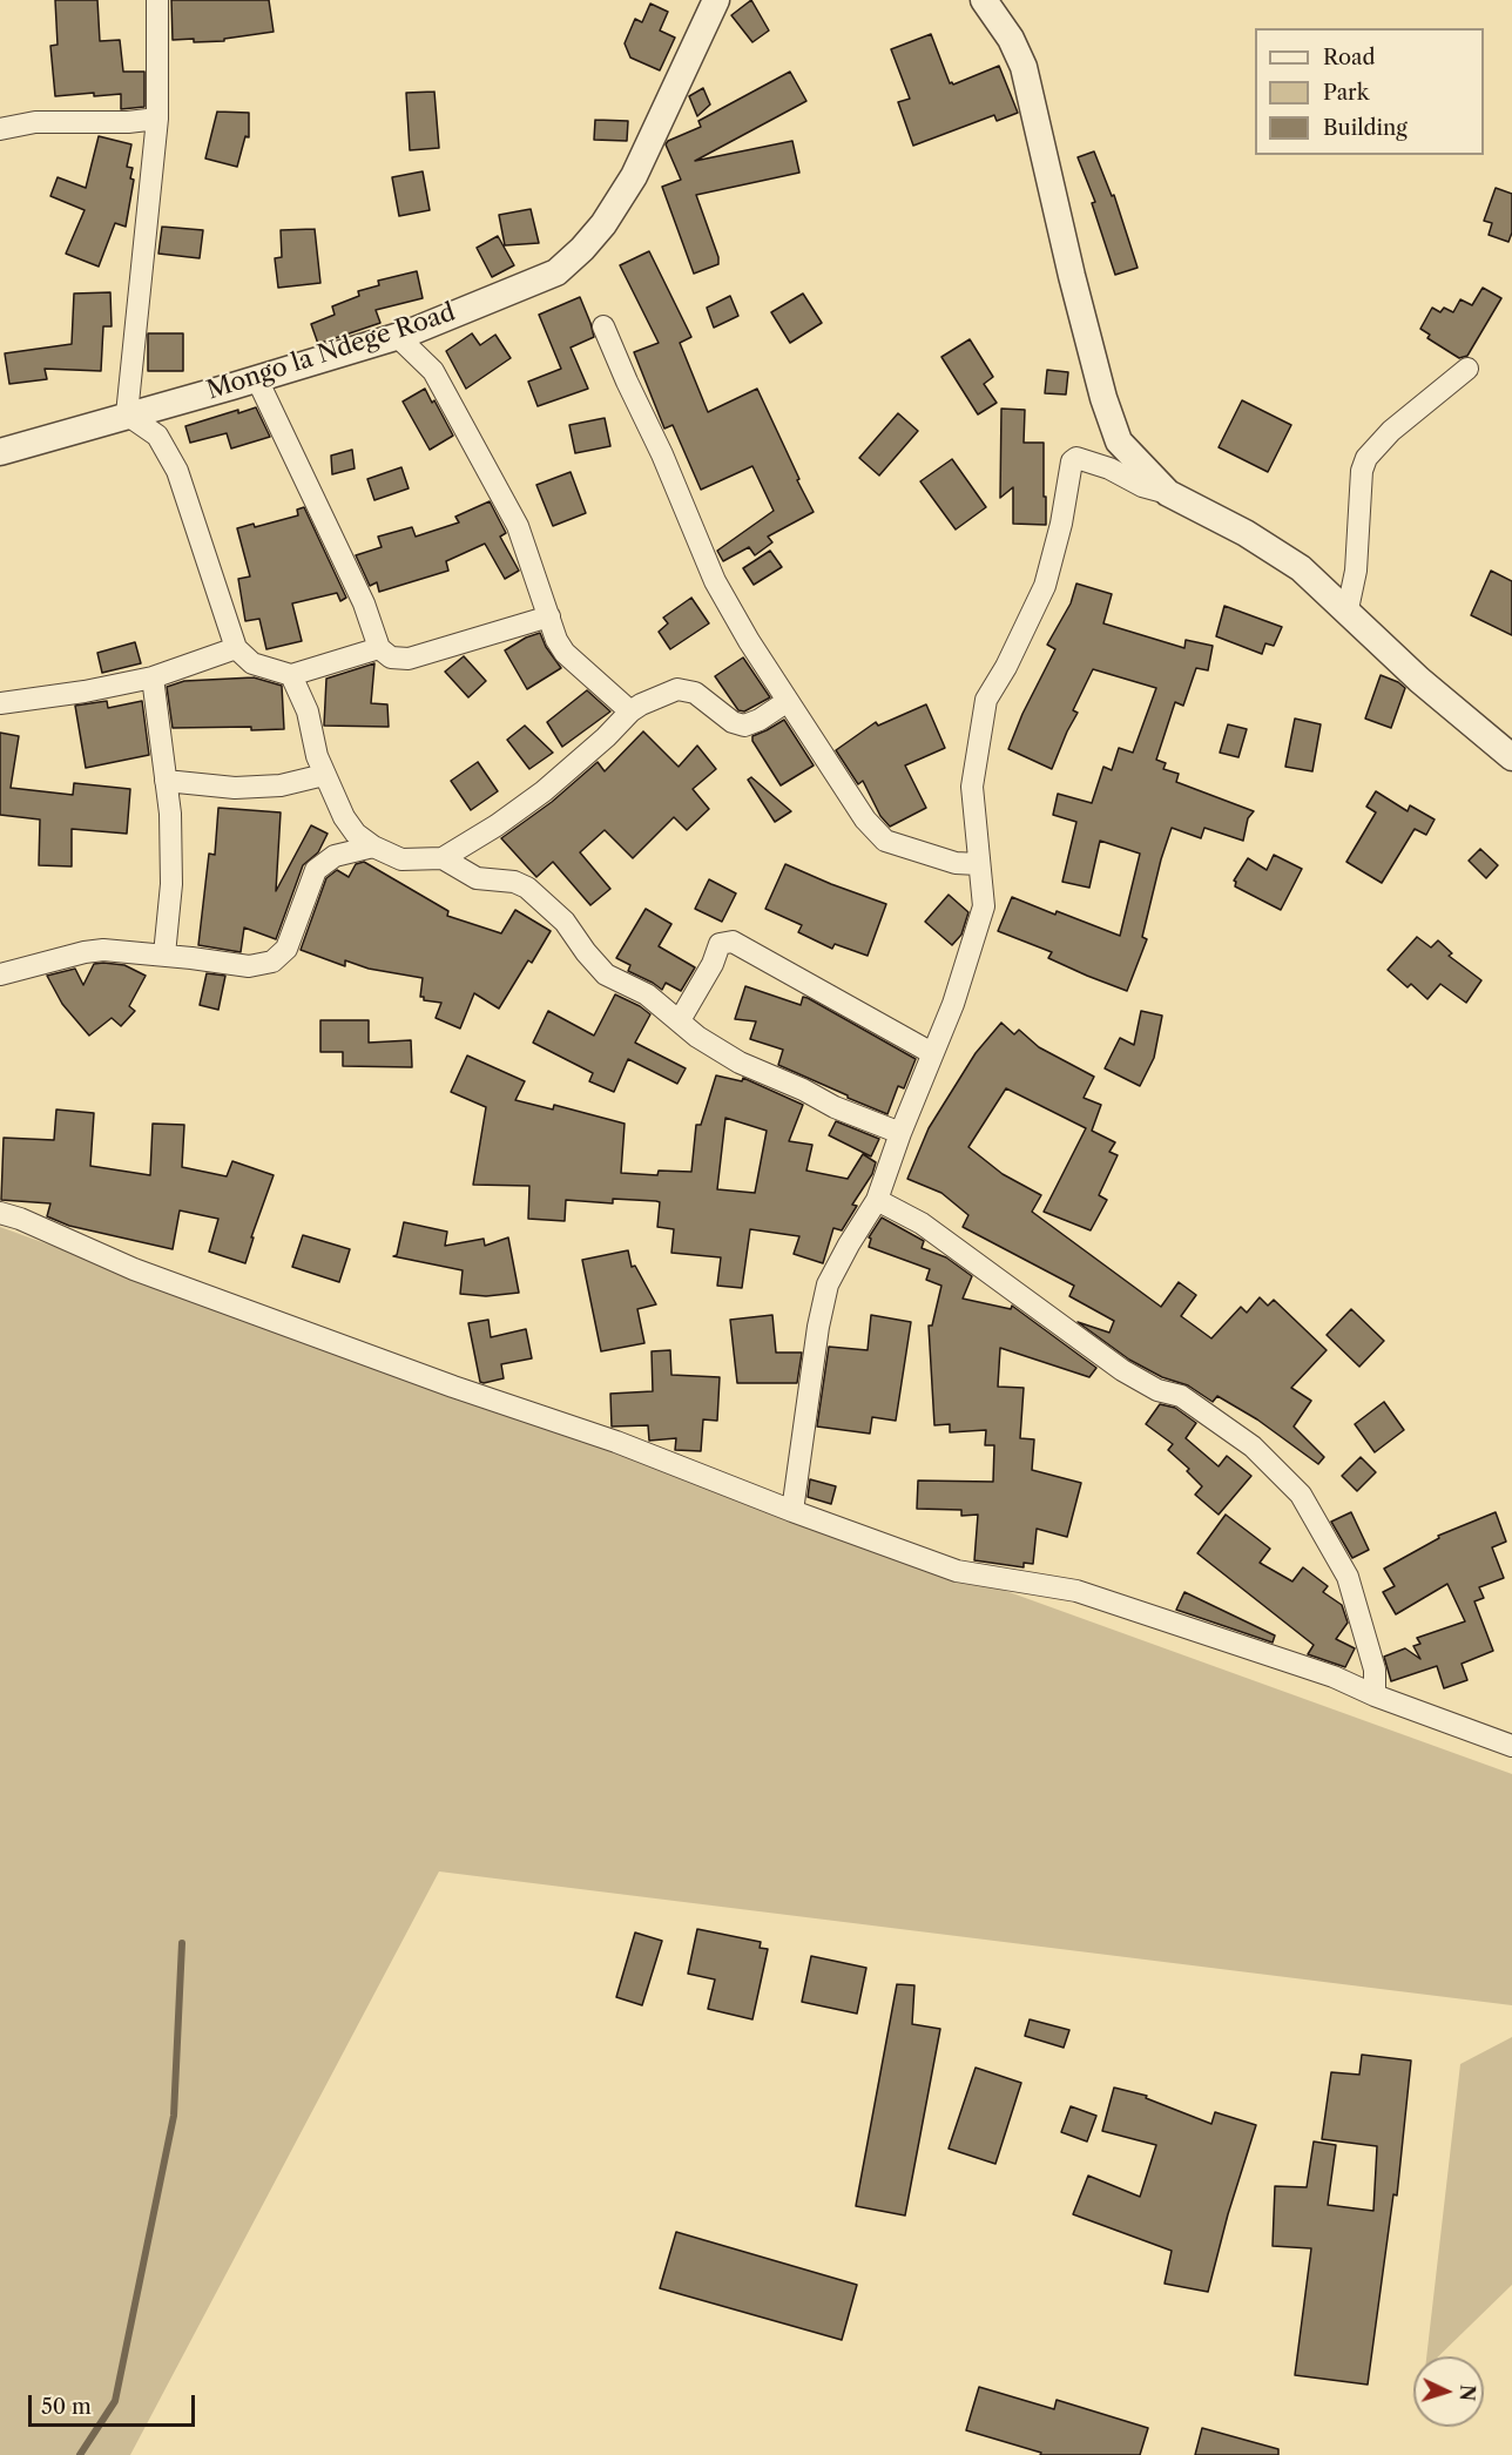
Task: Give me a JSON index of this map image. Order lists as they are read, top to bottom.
{
  "streets": {
    "street": ["Mongo la Ndege Road"]
  },
  "legend": ["Road", "Park", "Building"],
  "scale_bar": "50 m",
  "north": "right"
}
